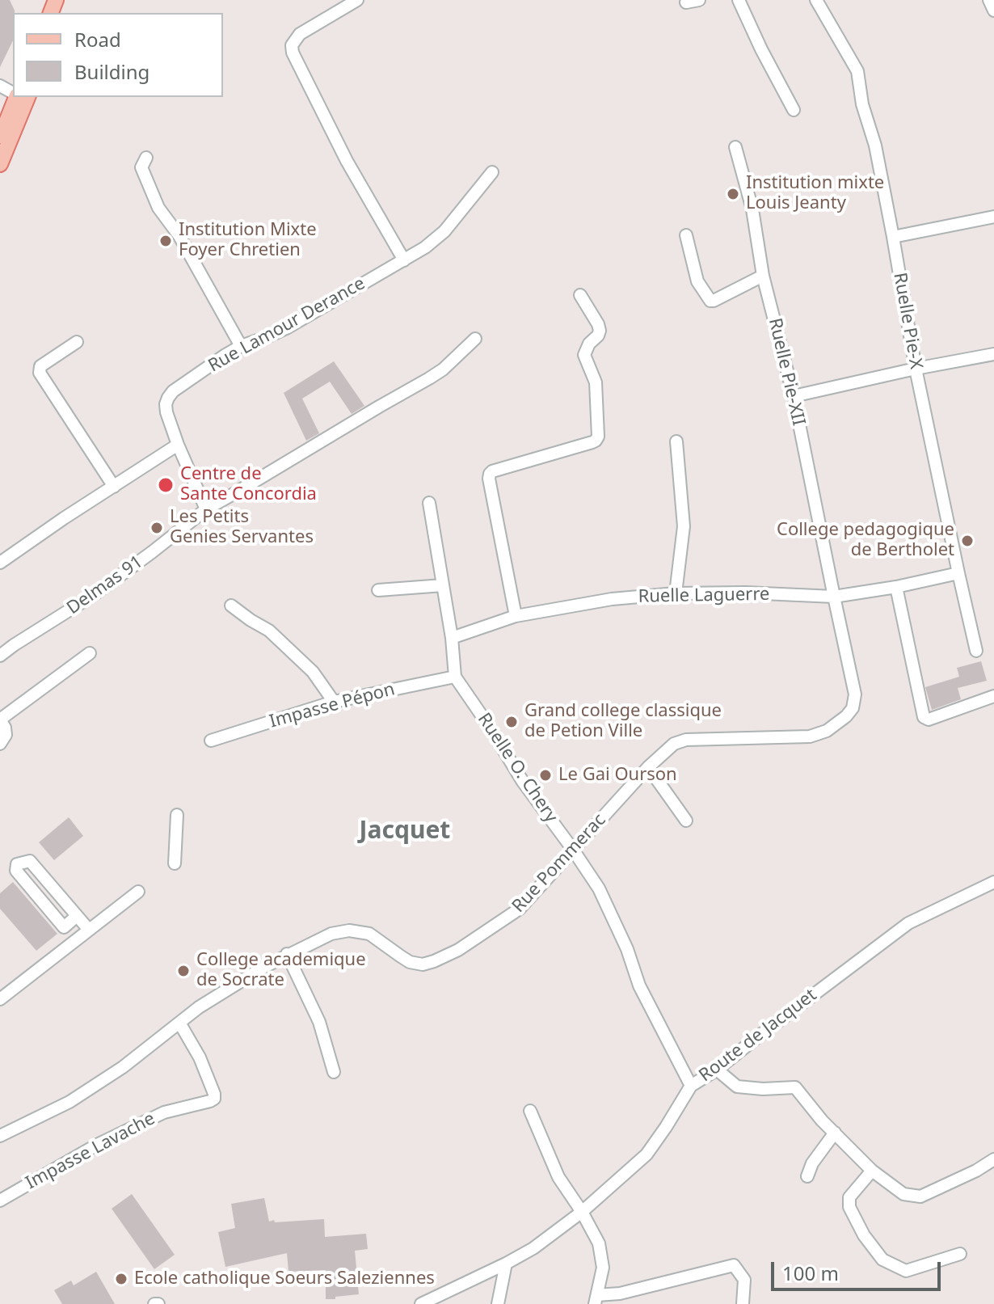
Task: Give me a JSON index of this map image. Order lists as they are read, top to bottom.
{
  "streets": {
    "street": [
      "Ruelle Pie-X",
      "Rue Lamour Derance",
      "Ruelle Pie-XII",
      "Delmas 91",
      "Ruelle Laguerre",
      "Impasse Pépon",
      "Ruelle O. Chery",
      "Rue Pommerac",
      "Route de Jacquet",
      "Impasse Lavache"
    ]
  },
  "crossings": [
    ["Ruelle Pie-X", "Ruelle Laguerre"],
    ["Rue Lamour Derance", "Delmas 91"],
    ["Ruelle Pie-XII", "Ruelle Laguerre"],
    ["Ruelle Pie-XII", "Rue Pommerac"],
    ["Ruelle Laguerre", "Ruelle O. Chery"],
    ["Ruelle Laguerre", "Rue Pommerac"],
    ["Impasse Pépon", "Ruelle O. Chery"],
    ["Ruelle O. Chery", "Rue Pommerac"],
    ["Ruelle O. Chery", "Route de Jacquet"],
    ["Rue Pommerac", "Impasse Lavache"]
  ],
  "districts": ["Jacquet"],
  "places": [
    "Institution mixte Louis Jeanty",
    "Institution Mixte Foyer Chretien",
    "Centre de Sante Concordia",
    "Les Petits Genies Servantes",
    "College pedagogique de Bertholet",
    "Grand college classique de Petion Ville",
    "Le Gai Ourson",
    "College academique de Socrate",
    "Ecole catholique Soeurs Saleziennes"
  ],
  "legend": ["Road", "Building"],
  "scale_bar": "100 m"
}
